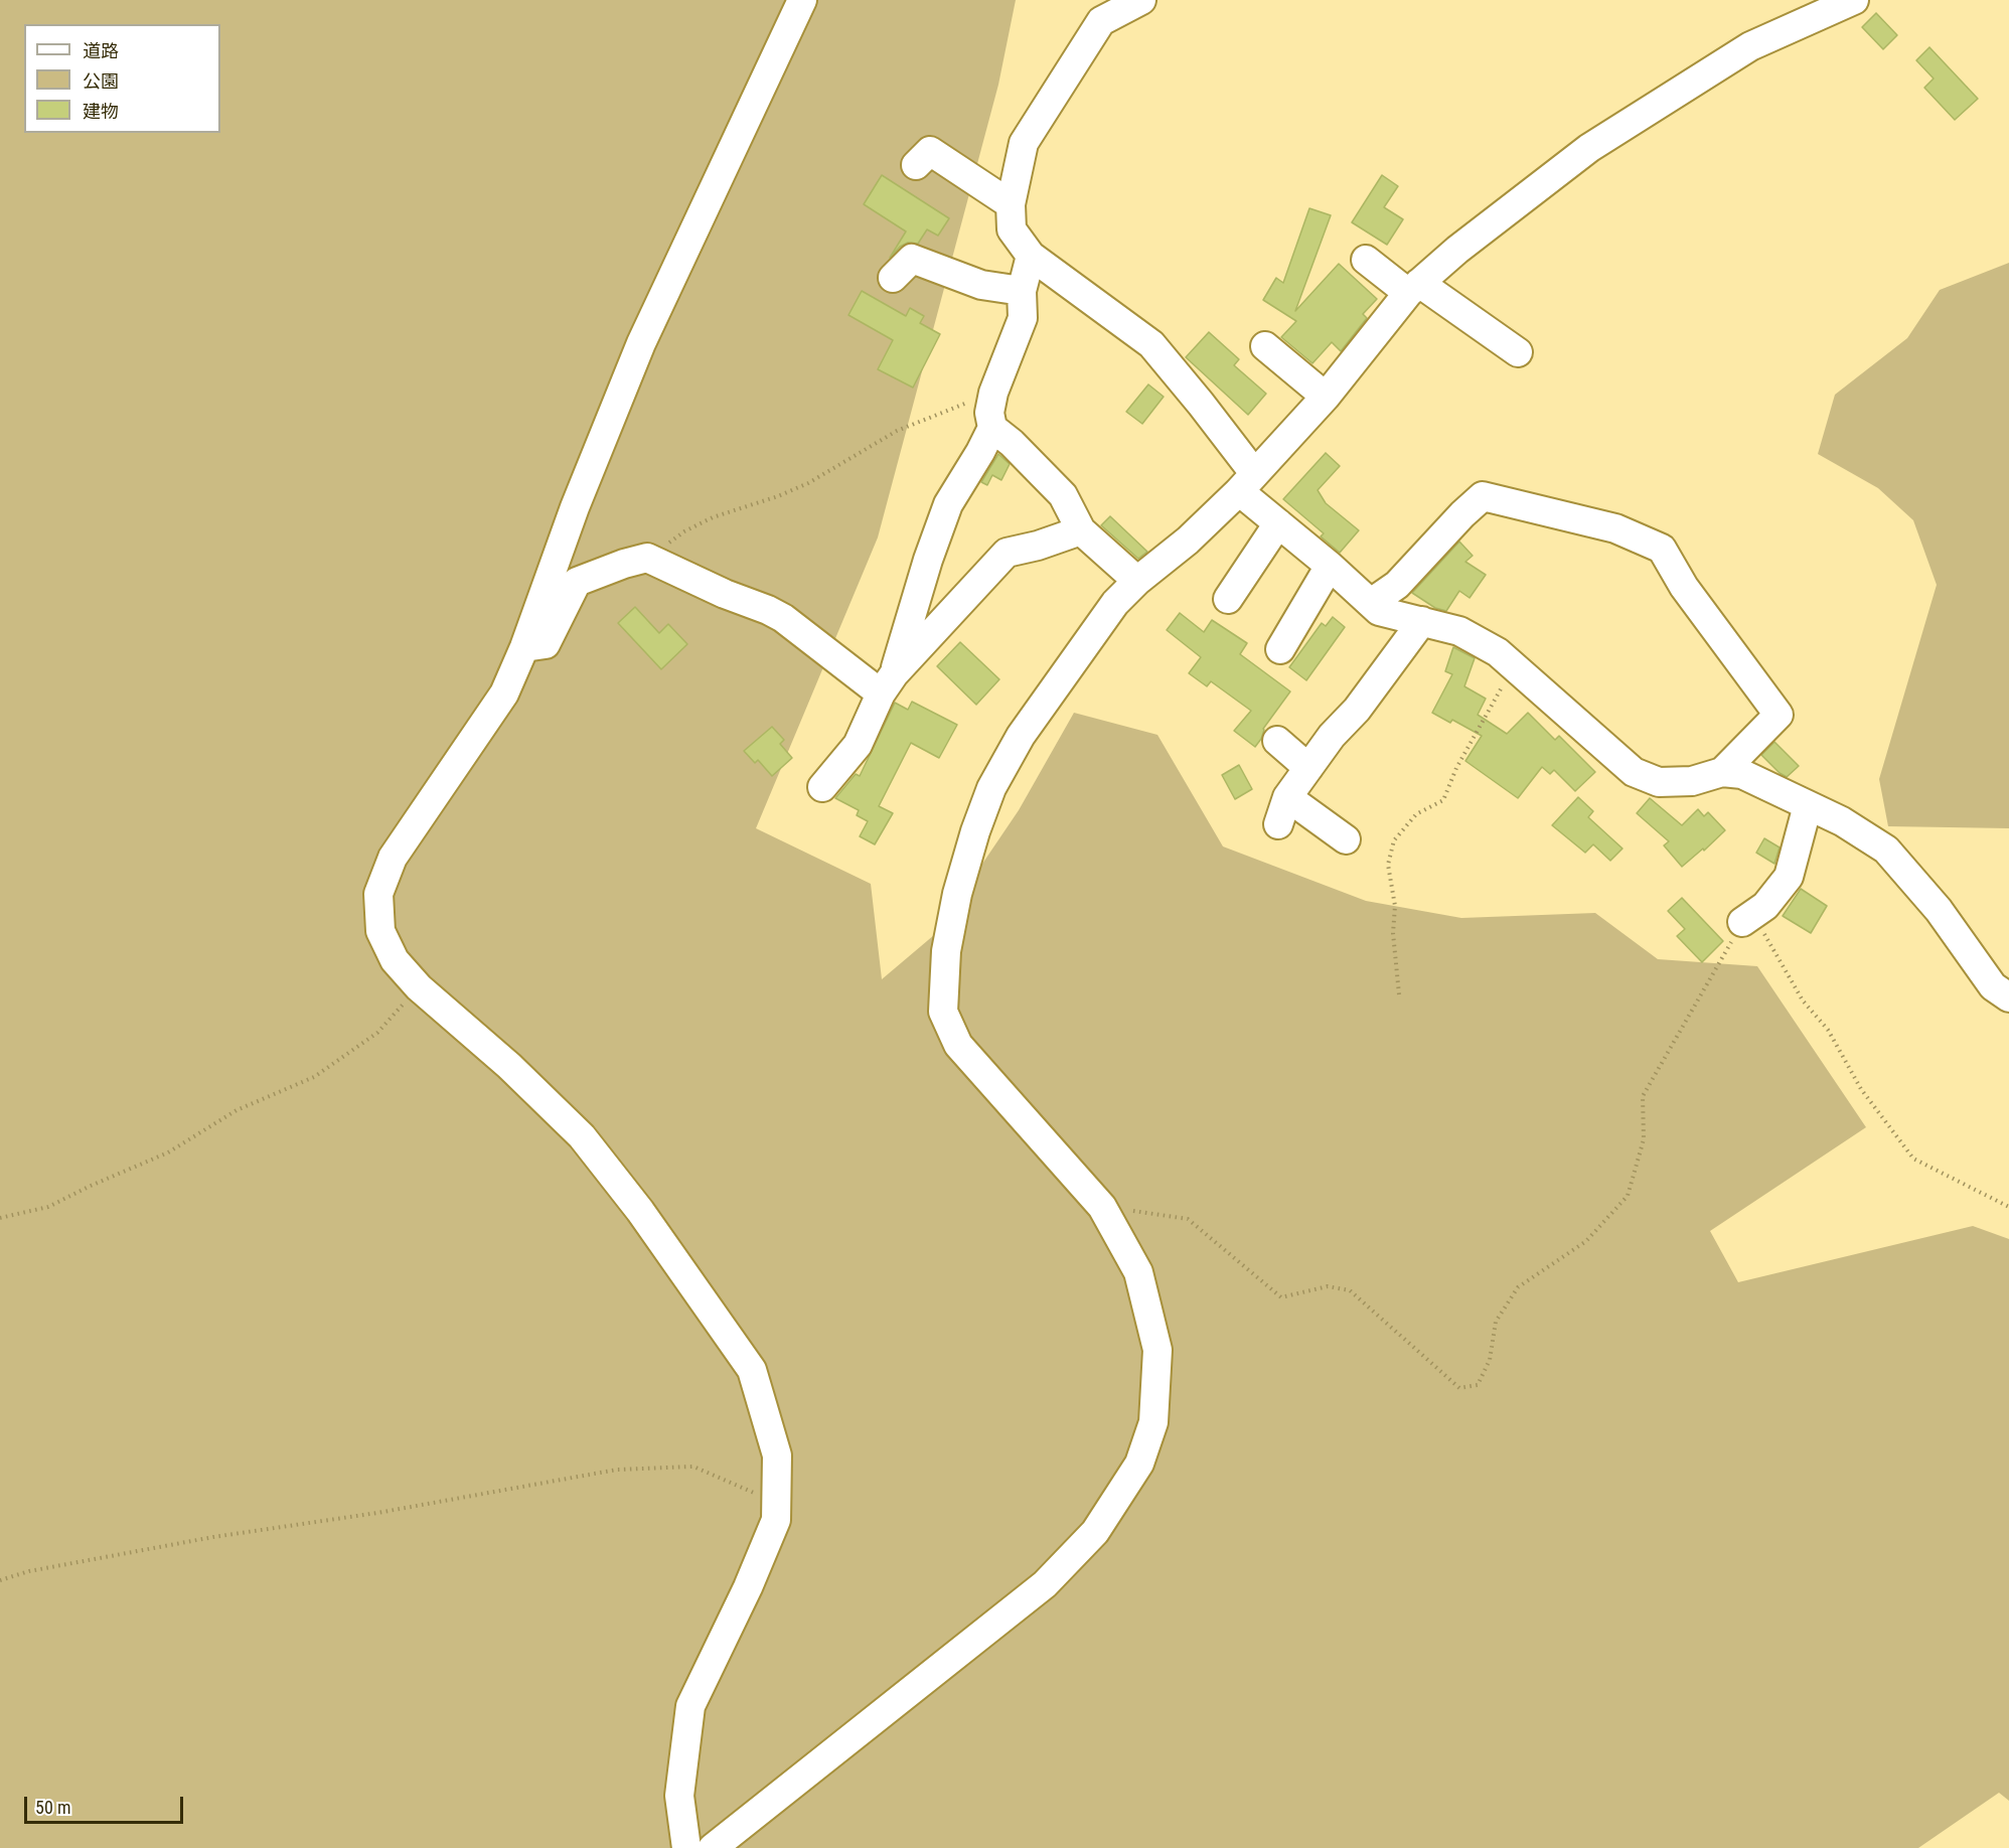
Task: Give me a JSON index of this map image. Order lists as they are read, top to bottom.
{
  "legend": ["道路", "公園", "建物"],
  "scale_bar": "50 m"
}
